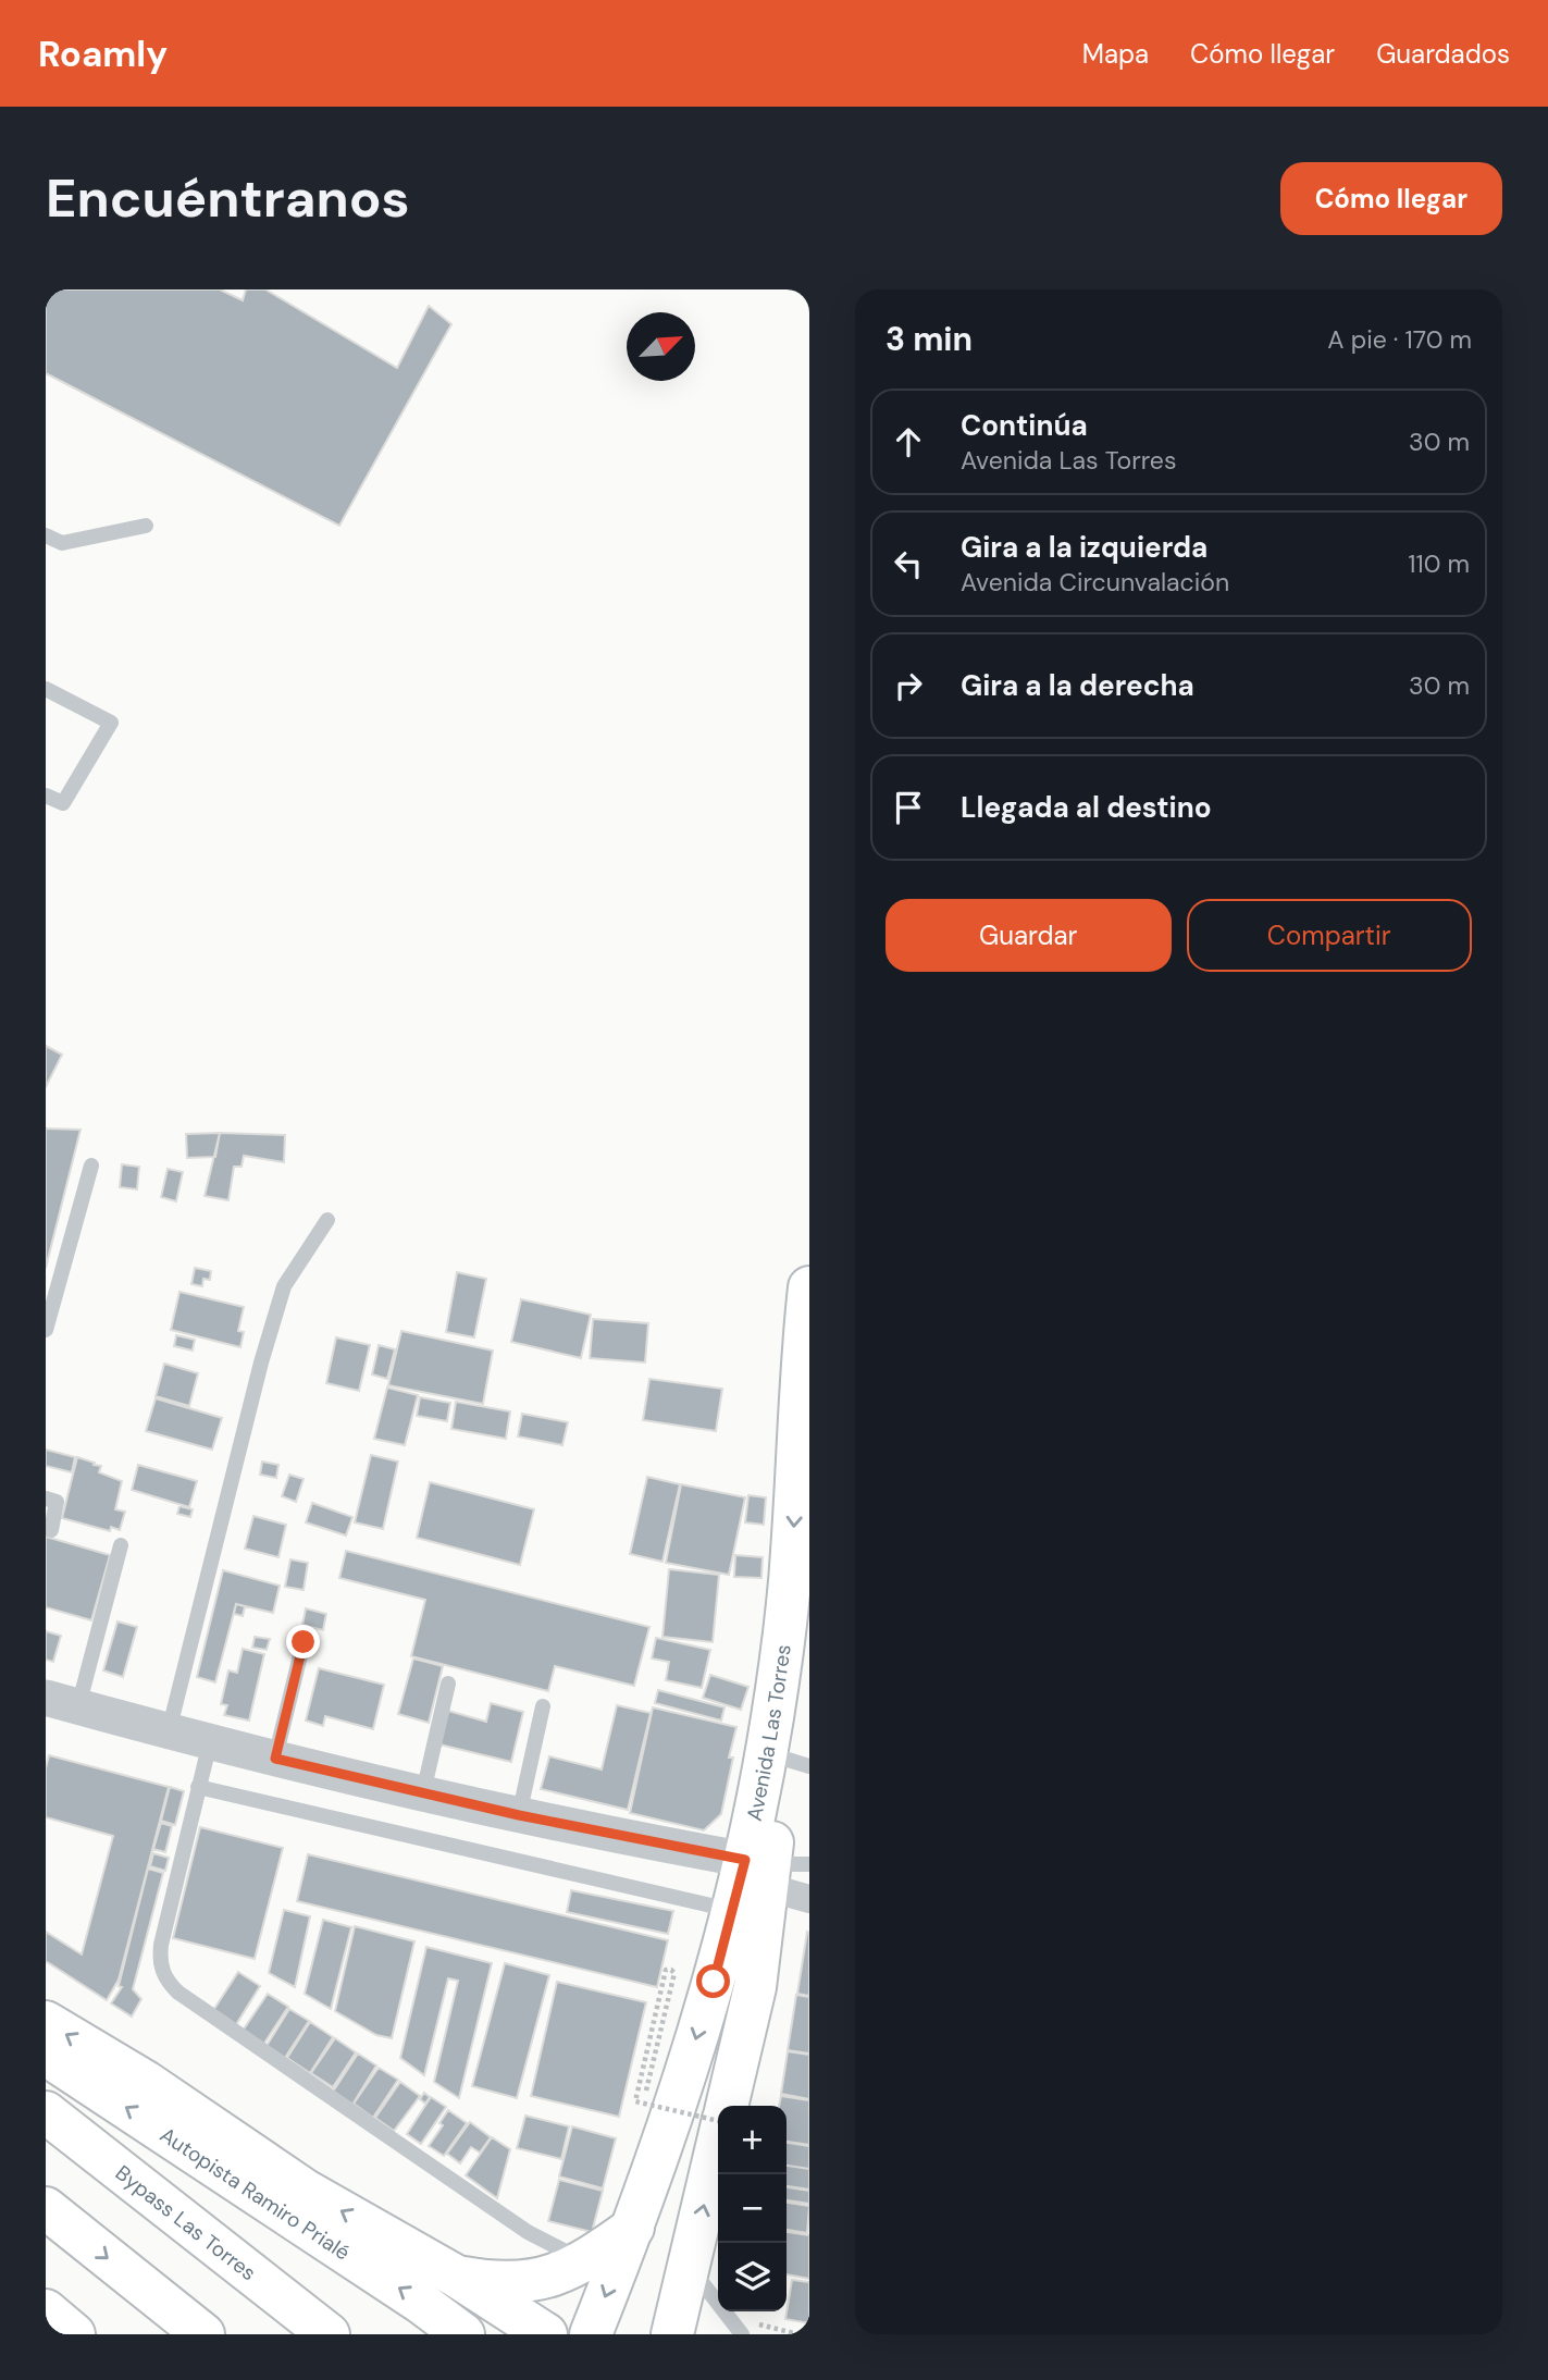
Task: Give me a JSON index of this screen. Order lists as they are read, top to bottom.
{
  "streets": {
    "main road": ["Avenida Las Torres", "Autopista Ramiro Prialé", "Bypass Las Torres"]
  },
  "north": "top right",
  "page": {
    "header": "Roamly",
    "nav": ["Mapa", "Cómo llegar", "Guardados"],
    "buttons": [
      "Cómo llegar",
      ["Guardar", "Compartir"]
    ],
    "title": "Encuéntranos",
    "heading": ["3 min", "A pie · 170 m"],
    "list": [
      ["Continúa", "Avenida Las Torres", "30 m"],
      ["Gira a la izquierda", "Avenida Circunvalación", "110 m"],
      ["Gira a la derecha", "30 m"],
      "Llegada al destino"
    ],
    "map_buttons": ["+", "−"]
  }
}
